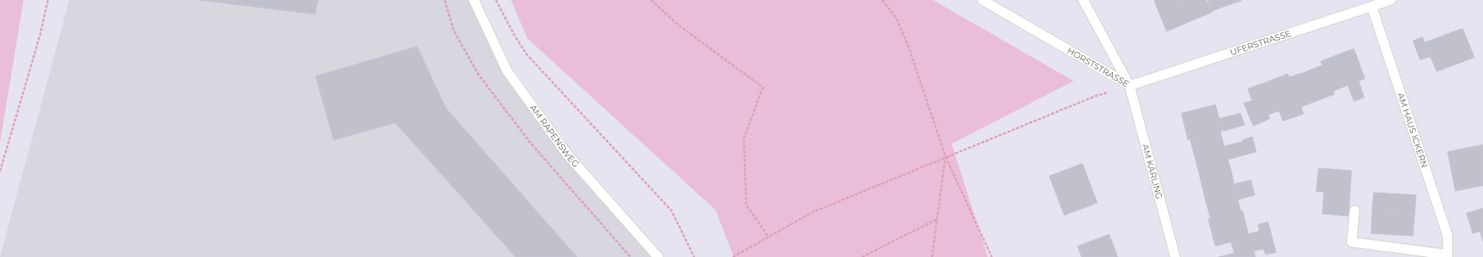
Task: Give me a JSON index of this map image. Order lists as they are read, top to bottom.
{
  "streets": {
    "street": [
      "UFERSTRASSE",
      "HORSTSTRASSE",
      "AM HAUS ICKERN",
      "AM RAPENSWEG",
      "AM KÄRLING"
    ]
  },
  "crossings": [
    ["UFERSTRASSE", "HORSTSTRASSE"],
    ["UFERSTRASSE", "AM HAUS ICKERN"],
    ["UFERSTRASSE", "AM KÄRLING"],
    ["HORSTSTRASSE", "AM KÄRLING"]
  ]
}
